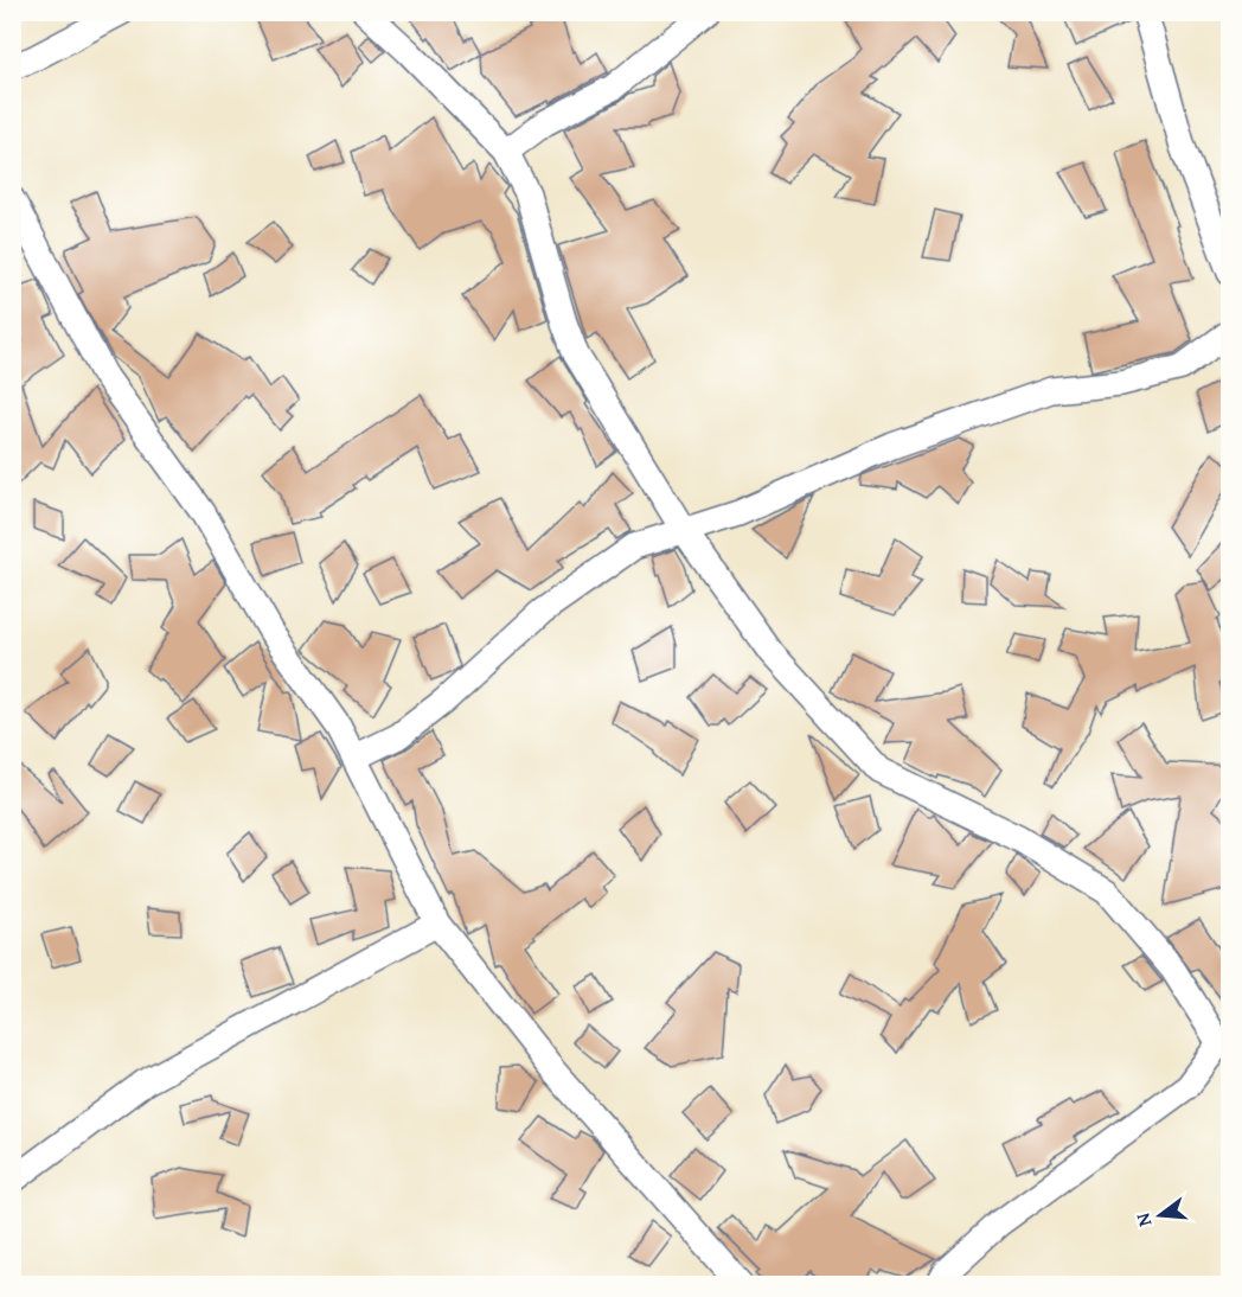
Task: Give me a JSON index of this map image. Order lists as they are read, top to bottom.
{
  "north": "left"
}
